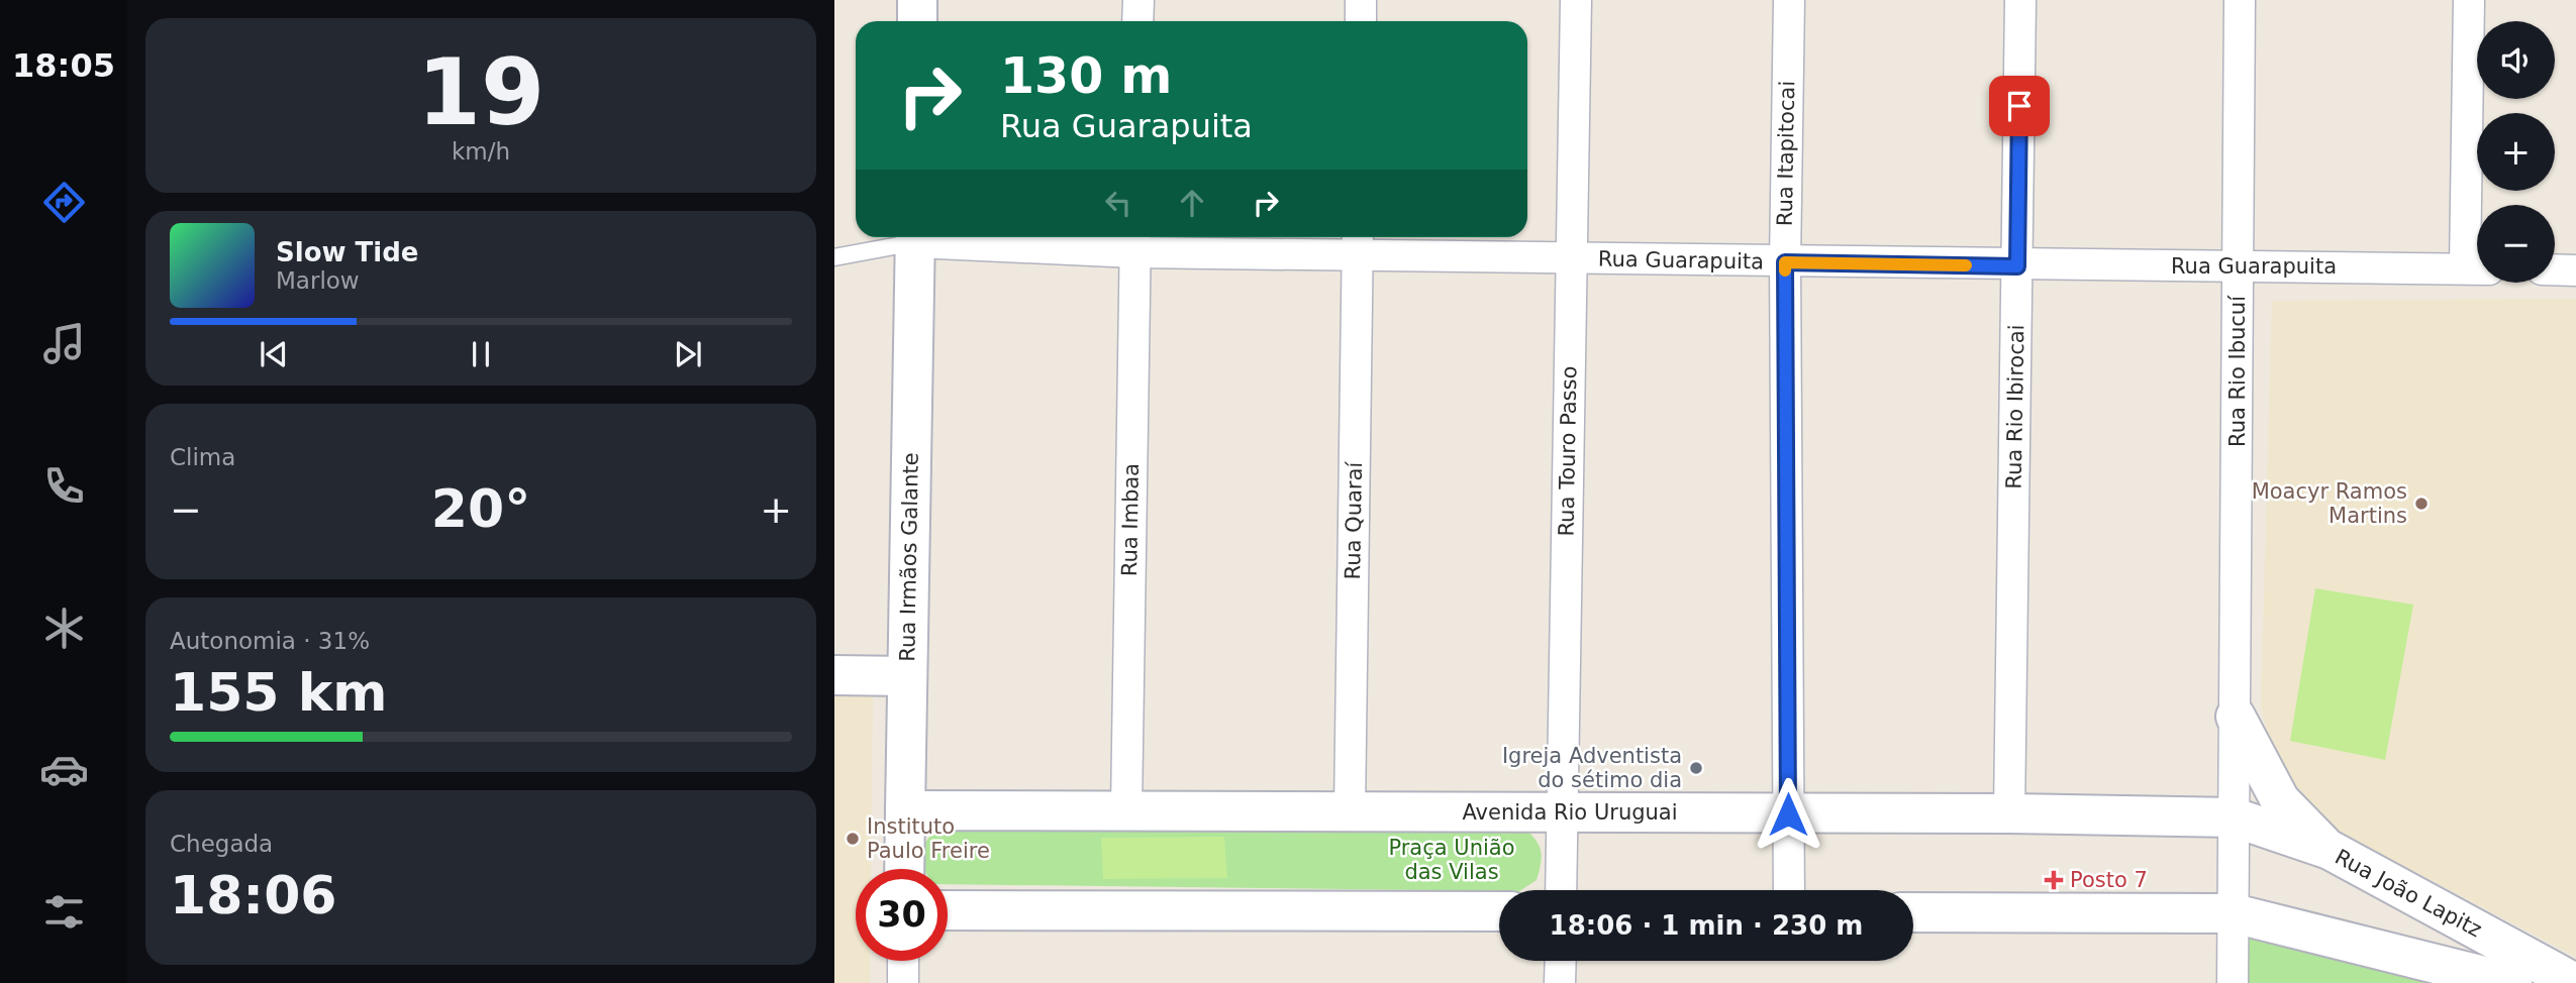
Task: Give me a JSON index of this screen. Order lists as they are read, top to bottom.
{
  "streets": {
    "main road": ["Rua Irmãos Galante", "Avenida Rio Uruguai", "Rua João Lapitz"],
    "street": [
      "Rua Itapitocai",
      "Rua Guarapuita",
      "Rua Rio Ibucuí",
      "Rua Rio Ibirocai",
      "Rua Touro Passo",
      "Rua Imbaa",
      "Rua Quaraí"
    ]
  },
  "crossings": [
    ["Rua Itapitocai", "Rua Guarapuita"],
    ["Rua Itapitocai", "Avenida Rio Uruguai"],
    ["Rua Guarapuita", "Rua Rio Ibucuí"],
    ["Rua Guarapuita", "Rua Rio Ibirocai"],
    ["Rua Guarapuita", "Rua Touro Passo"],
    ["Rua Guarapuita", "Rua Imbaa"],
    ["Rua Guarapuita", "Rua Quaraí"],
    ["Rua Rio Ibucuí", "Avenida Rio Uruguai"],
    ["Rua Rio Ibucuí", "Rua João Lapitz"],
    ["Rua Rio Ibirocai", "Avenida Rio Uruguai"],
    ["Rua Touro Passo", "Avenida Rio Uruguai"],
    ["Rua Imbaa", "Avenida Rio Uruguai"],
    ["Rua Quaraí", "Avenida Rio Uruguai"],
    ["Rua Irmãos Galante", "Avenida Rio Uruguai"],
    ["Avenida Rio Uruguai", "Rua João Lapitz"]
  ],
  "parks": ["Praça União das Vilas"],
  "places": {
    "other": ["Moacyr Ramos Martins", "Igreja Adventista do sétimo dia", "Instituto Paulo Freire"],
    "health": ["Posto 7"]
  },
  "page": {
    "tabs": "18:05",
    "tile": [
      ["19", "km/h"],
      "Clima",
      ["Autonomia · 31%", "155 km"],
      ["Chegada", "18:06"]
    ],
    "map_buttons": ["+", "−"],
    "turn": ["130 m", "Rua Guarapuita"],
    "song": ["Slow Tide", "Marlow"],
    "heat": ["−", "20°", "+"],
    "limit": "30",
    "trip": "18:06 · 1 min · 230 m"
  }
}
